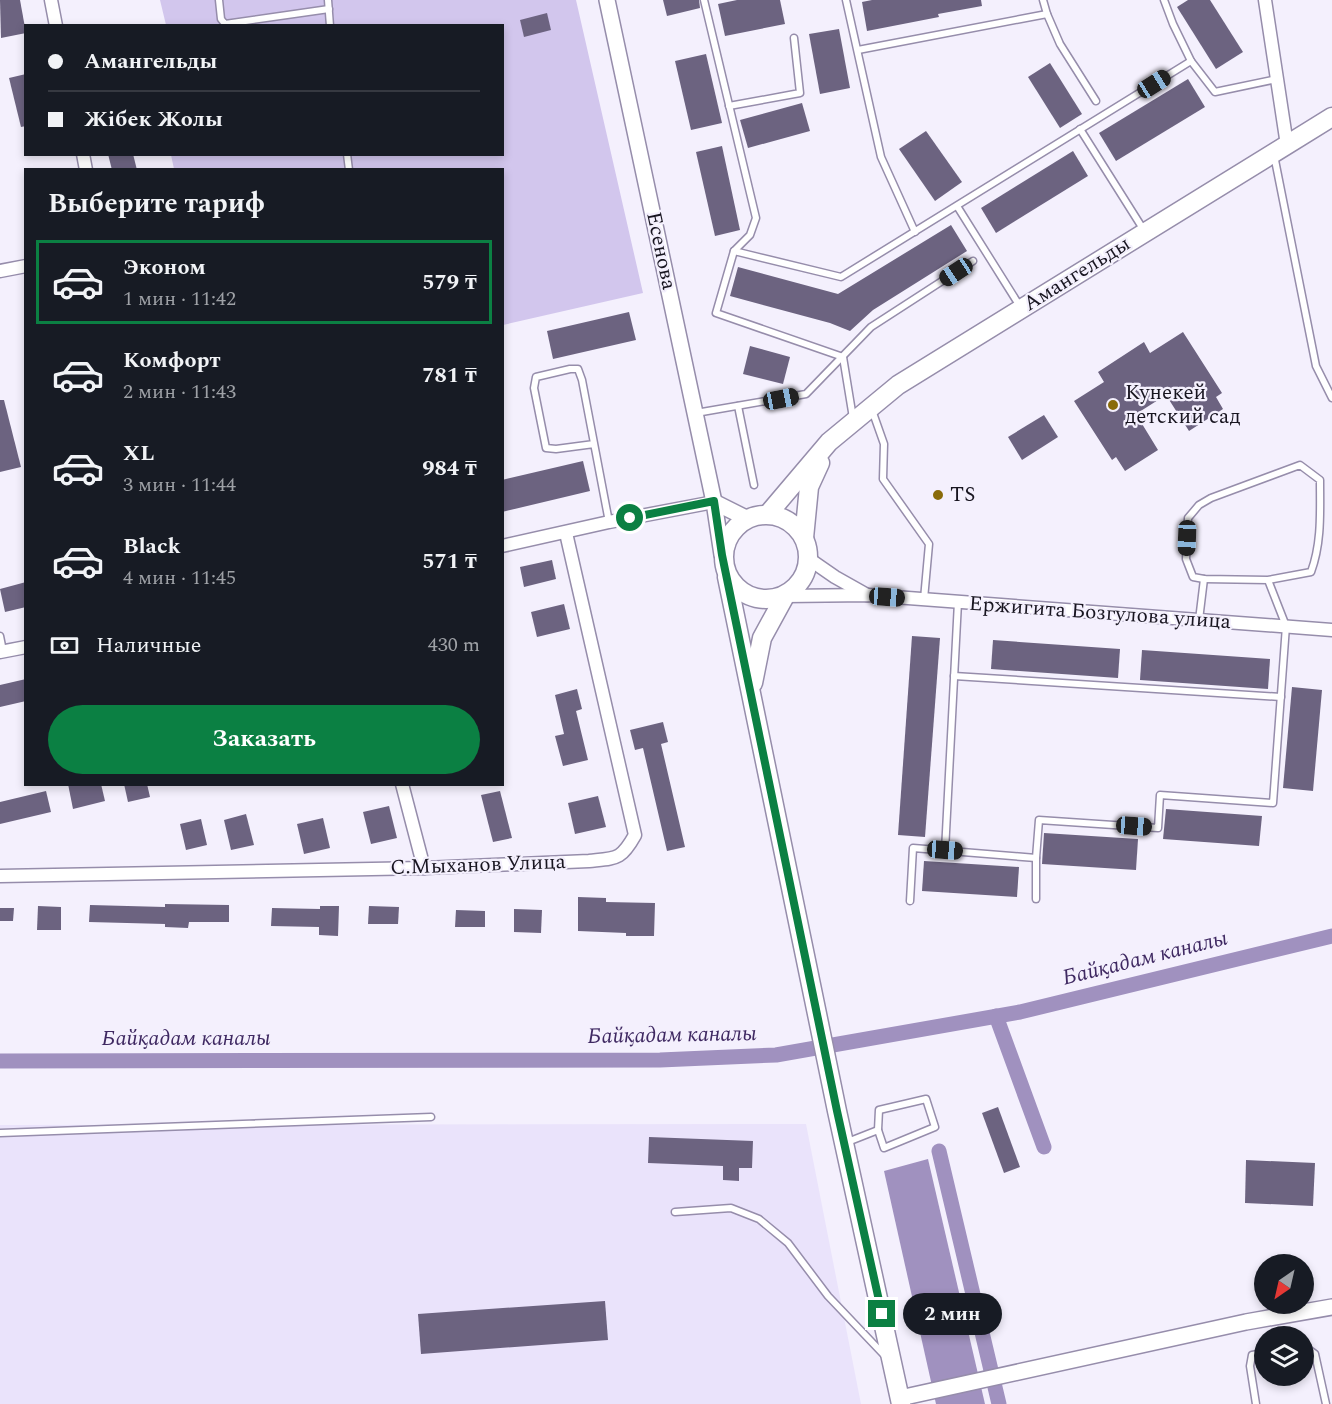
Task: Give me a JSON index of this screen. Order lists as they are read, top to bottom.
{
  "streets": {
    "main road": ["Амангельды"],
    "street": ["Есенова", "Ержигита Бозгулова улица", "С.Мыханов Улица"]
  },
  "crossings": [
    ["Есенова", "Амангельды"],
    ["Есенова", "Ержигита Бозгулова улица"],
    ["Амангельды", "Ержигита Бозгулова улица"]
  ],
  "water": ["Байқадам каналы"],
  "places": ["Кунекей детский сад", "TS"],
  "north": "bottom left",
  "page": {
    "banner": ["Амангельды", "Жібек Жолы"],
    "heading": "Выберите тариф",
    "list": [
      {
        "name": "Эконом",
        "note": "1 мин · 11:42",
        "value": "579 ₸"
      },
      {
        "name": "Комфорт",
        "note": "2 мин · 11:43",
        "value": "781 ₸"
      },
      {
        "name": "XL",
        "note": "3 мин · 11:44",
        "value": "984 ₸"
      },
      {
        "name": "Black",
        "note": "4 мин · 11:45",
        "value": "571 ₸"
      }
    ],
    "pay": ["Наличные", "430 m"],
    "buttons": "Заказать",
    "bubble": "2 мин"
  }
}
